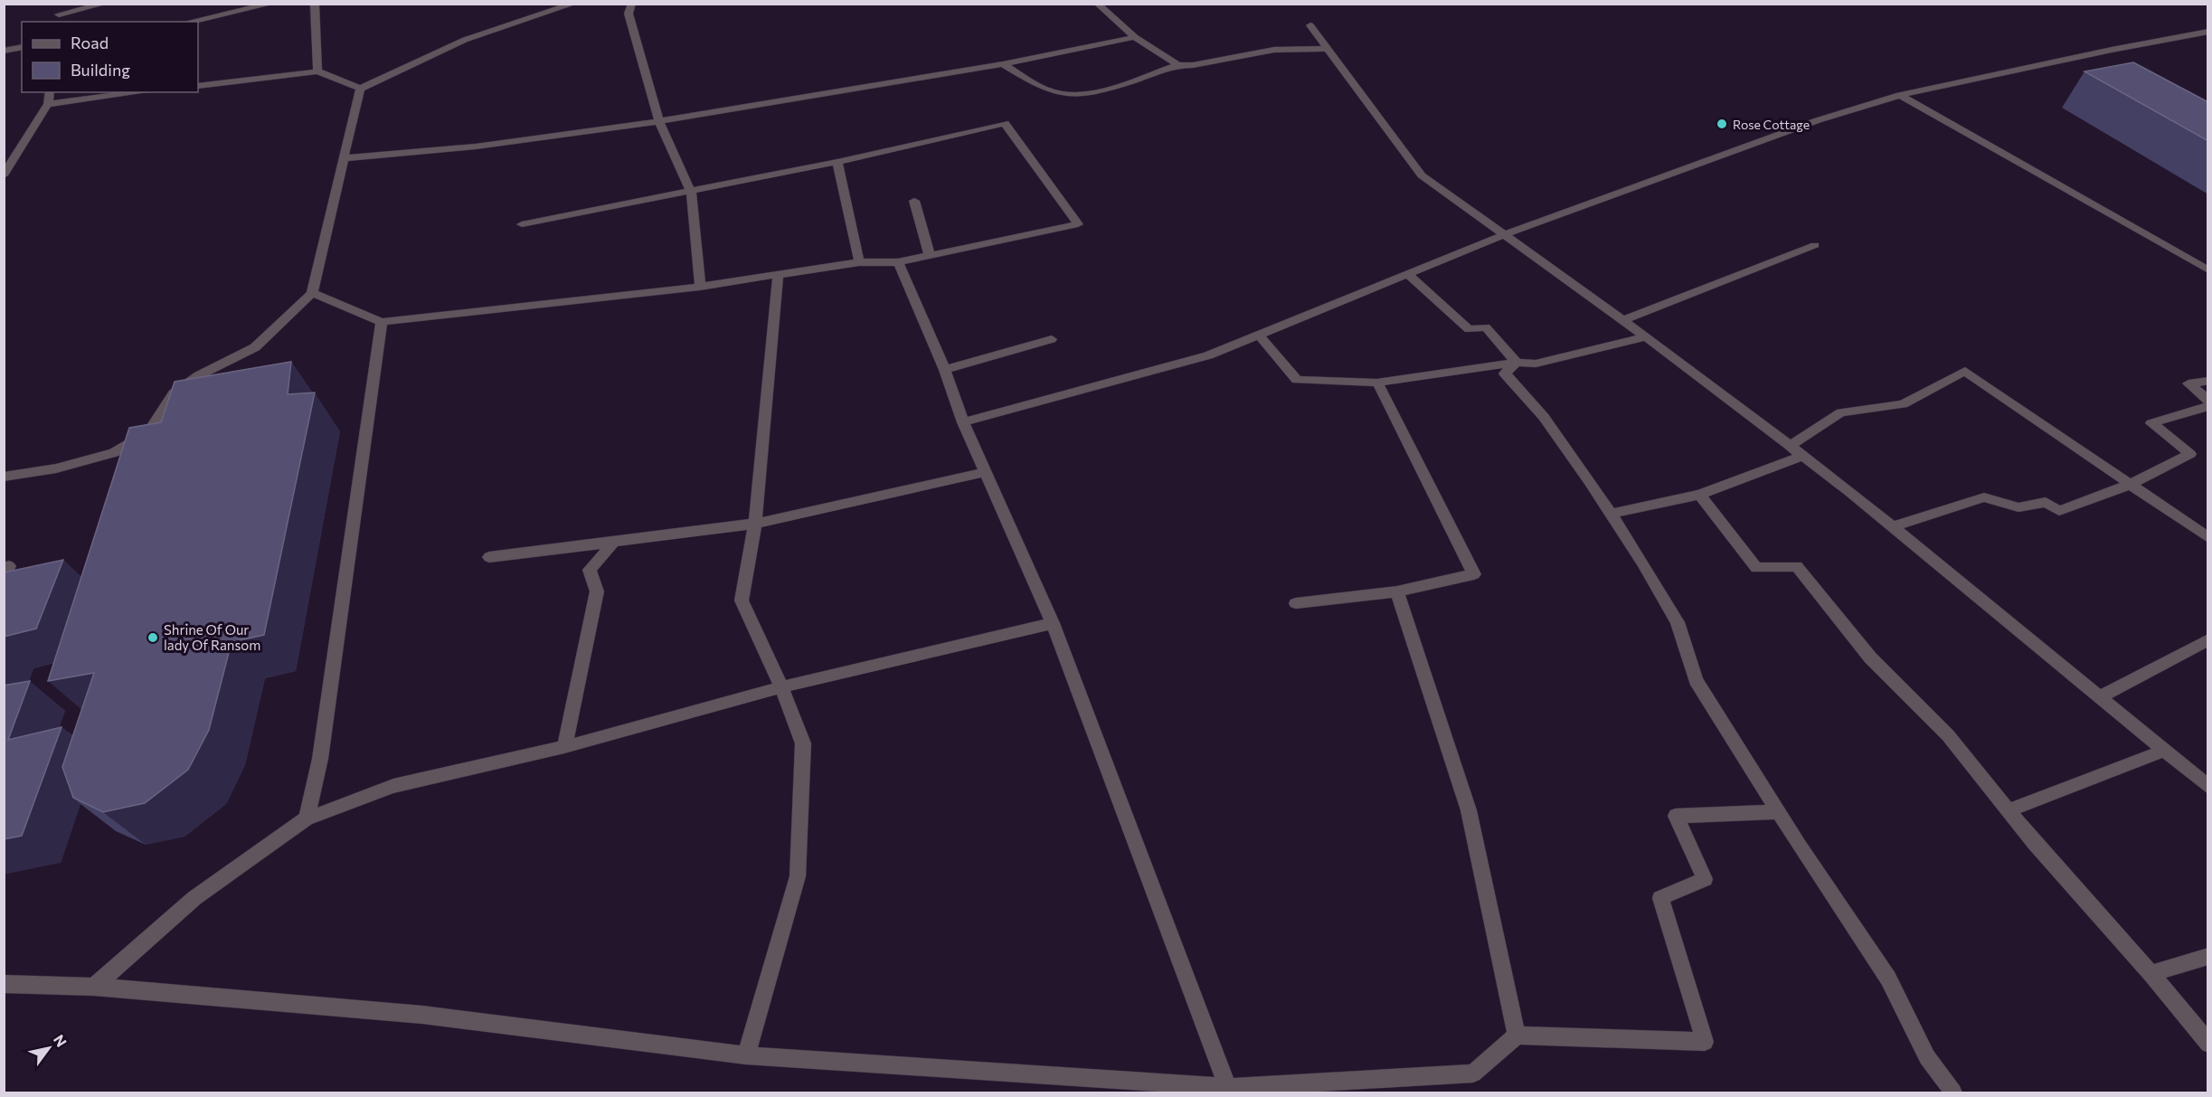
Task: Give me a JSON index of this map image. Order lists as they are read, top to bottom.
{
  "places": ["Rose Cottage", "Shrine Of Our lady Of Ransom"],
  "legend": ["Road", "Building"],
  "north": "top right"
}
